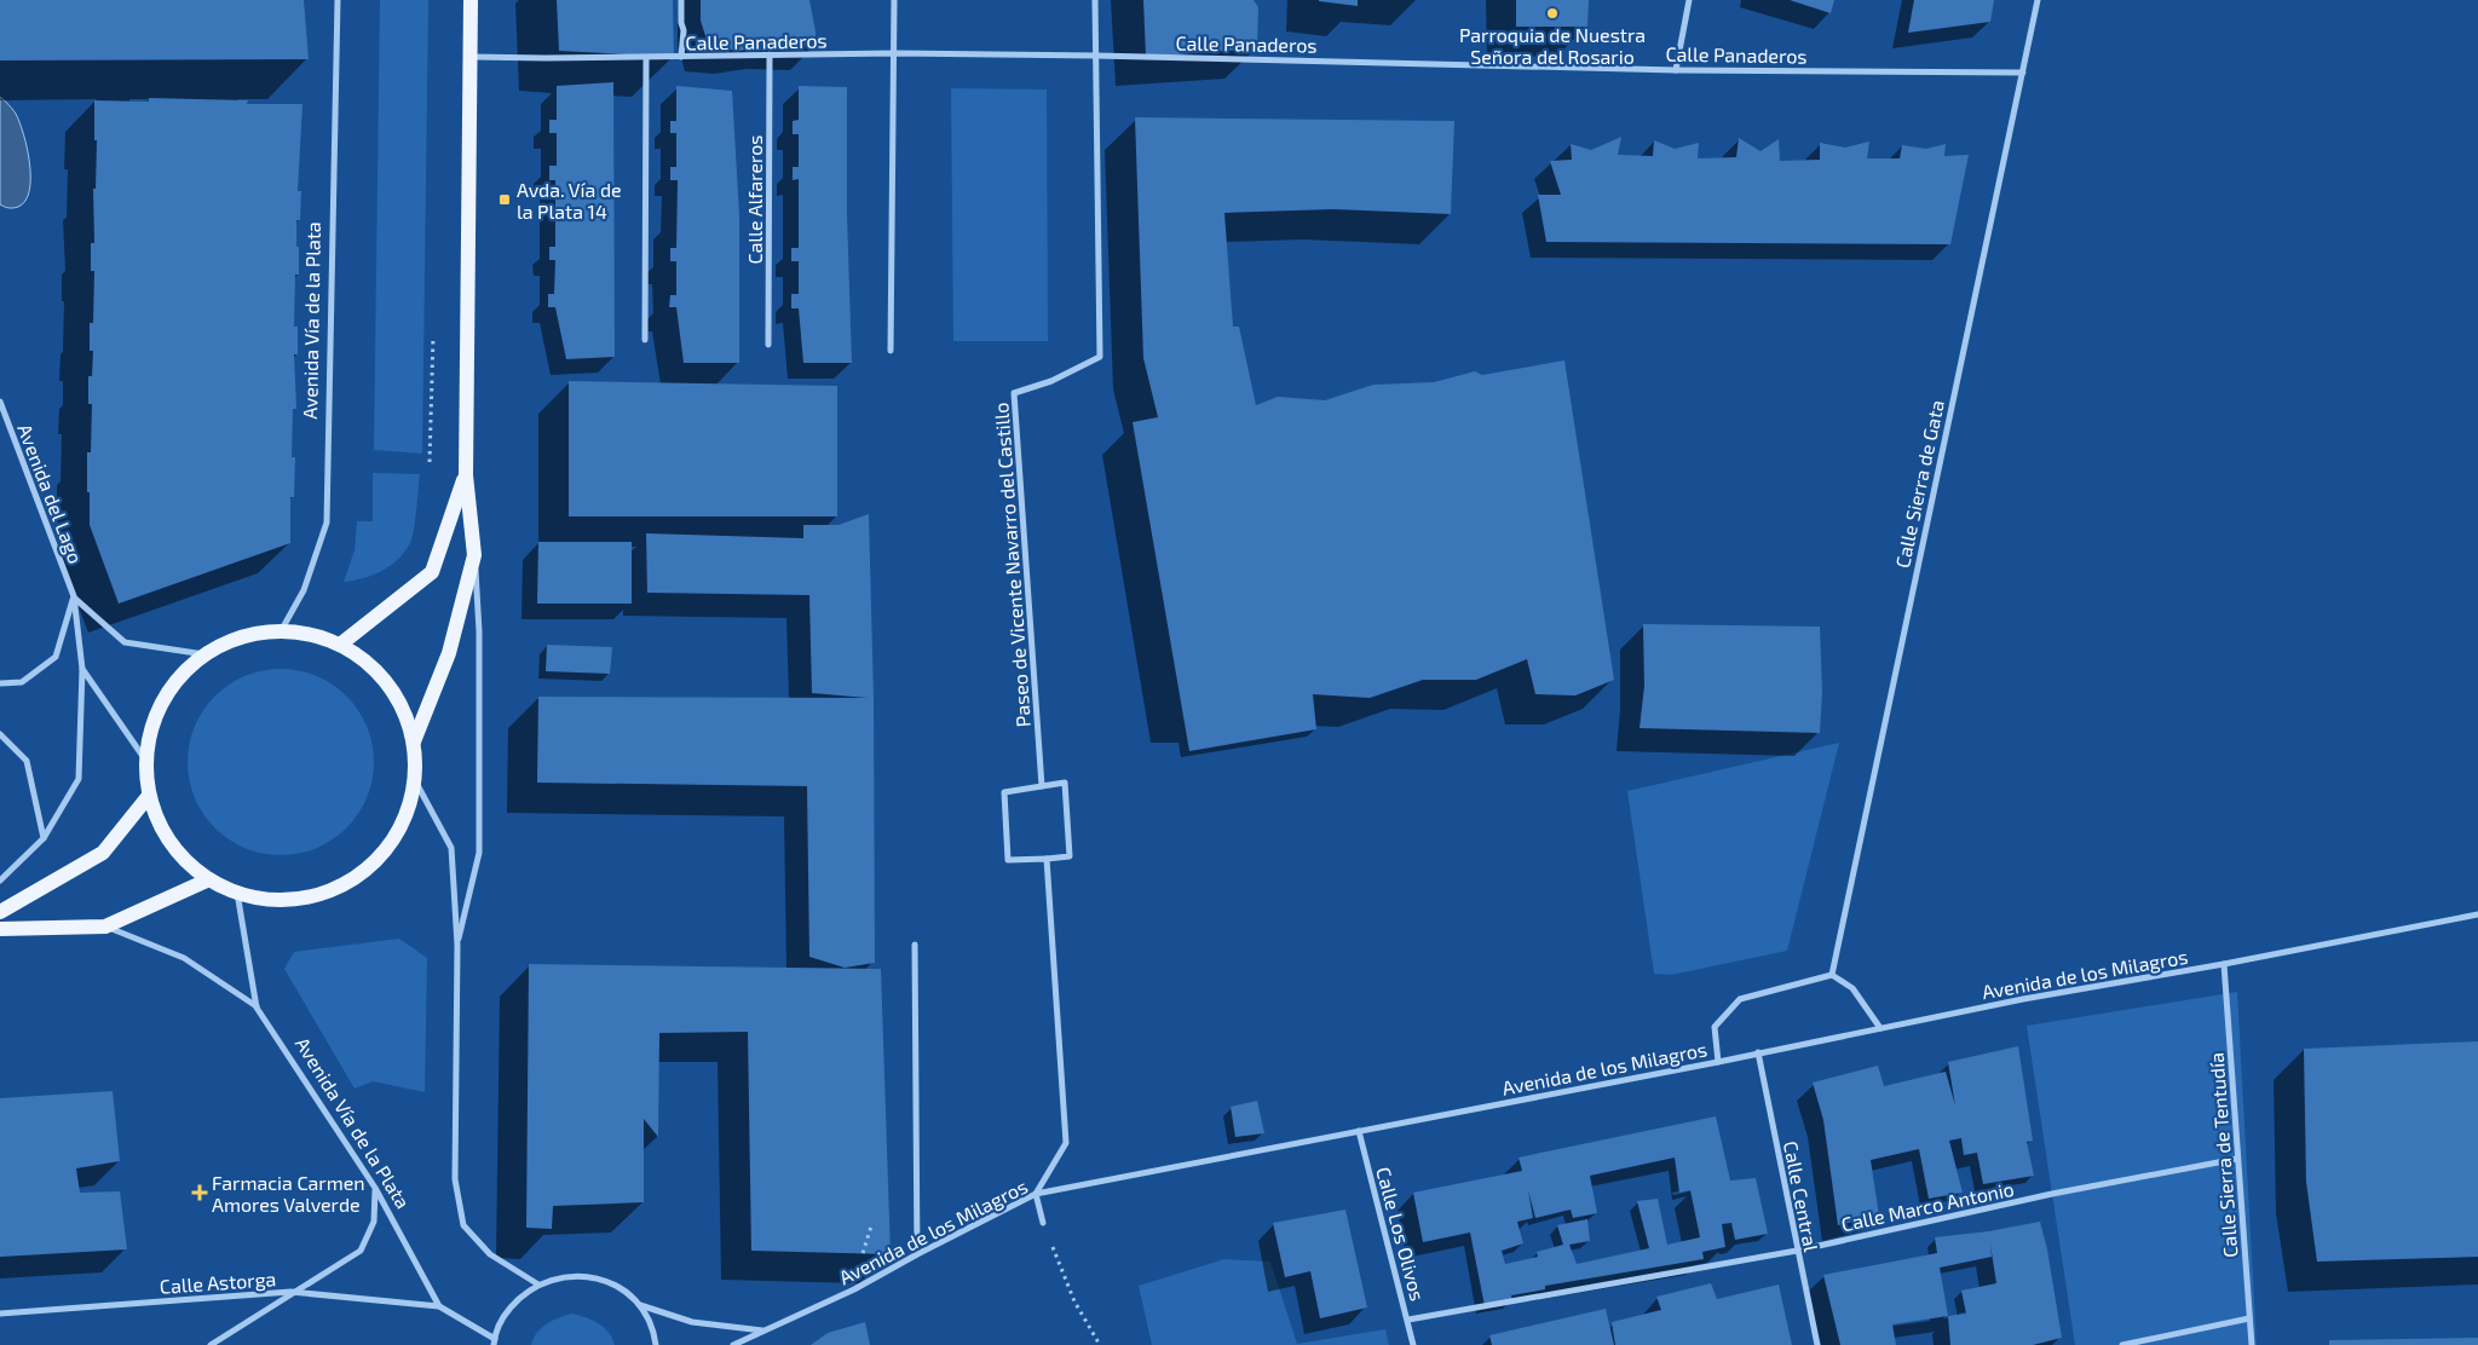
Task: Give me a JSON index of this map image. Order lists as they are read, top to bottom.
{
  "streets": {
    "street": [
      "Calle Panaderos",
      "Calle Alfareros",
      "Avenida Vía de la Plata",
      "Calle Sierra de Gata",
      "Avenida del Lago",
      "Paseo de Vicente Navarro del Castillo",
      "Avenida de los Milagros",
      "Calle Sierra de Tentudía",
      "Calle Central",
      "Calle Marco Antonio",
      "Calle Los Olivos",
      "Calle Astorga"
    ]
  },
  "crossings": [
    ["Calle Panaderos", "Calle Alfareros"],
    ["Calle Panaderos", "Calle Sierra de Gata"],
    ["Calle Panaderos", "Paseo de Vicente Navarro del Castillo"],
    ["Avenida Vía de la Plata", "Calle Astorga"],
    ["Avenida de los Milagros", "Calle Sierra de Tentudía"],
    ["Avenida de los Milagros", "Calle Central"],
    ["Avenida de los Milagros", "Calle Los Olivos"],
    ["Calle Sierra de Tentudía", "Calle Marco Antonio"],
    ["Calle Central", "Calle Marco Antonio"],
    ["Calle Marco Antonio", "Calle Los Olivos"]
  ],
  "places": {
    "other": ["Parroquia de Nuestra Señora del Rosario"],
    "transit": ["Avda. Vía de la Plata 14"],
    "health": ["Farmacia Carmen Amores Valverde"]
  }
}
